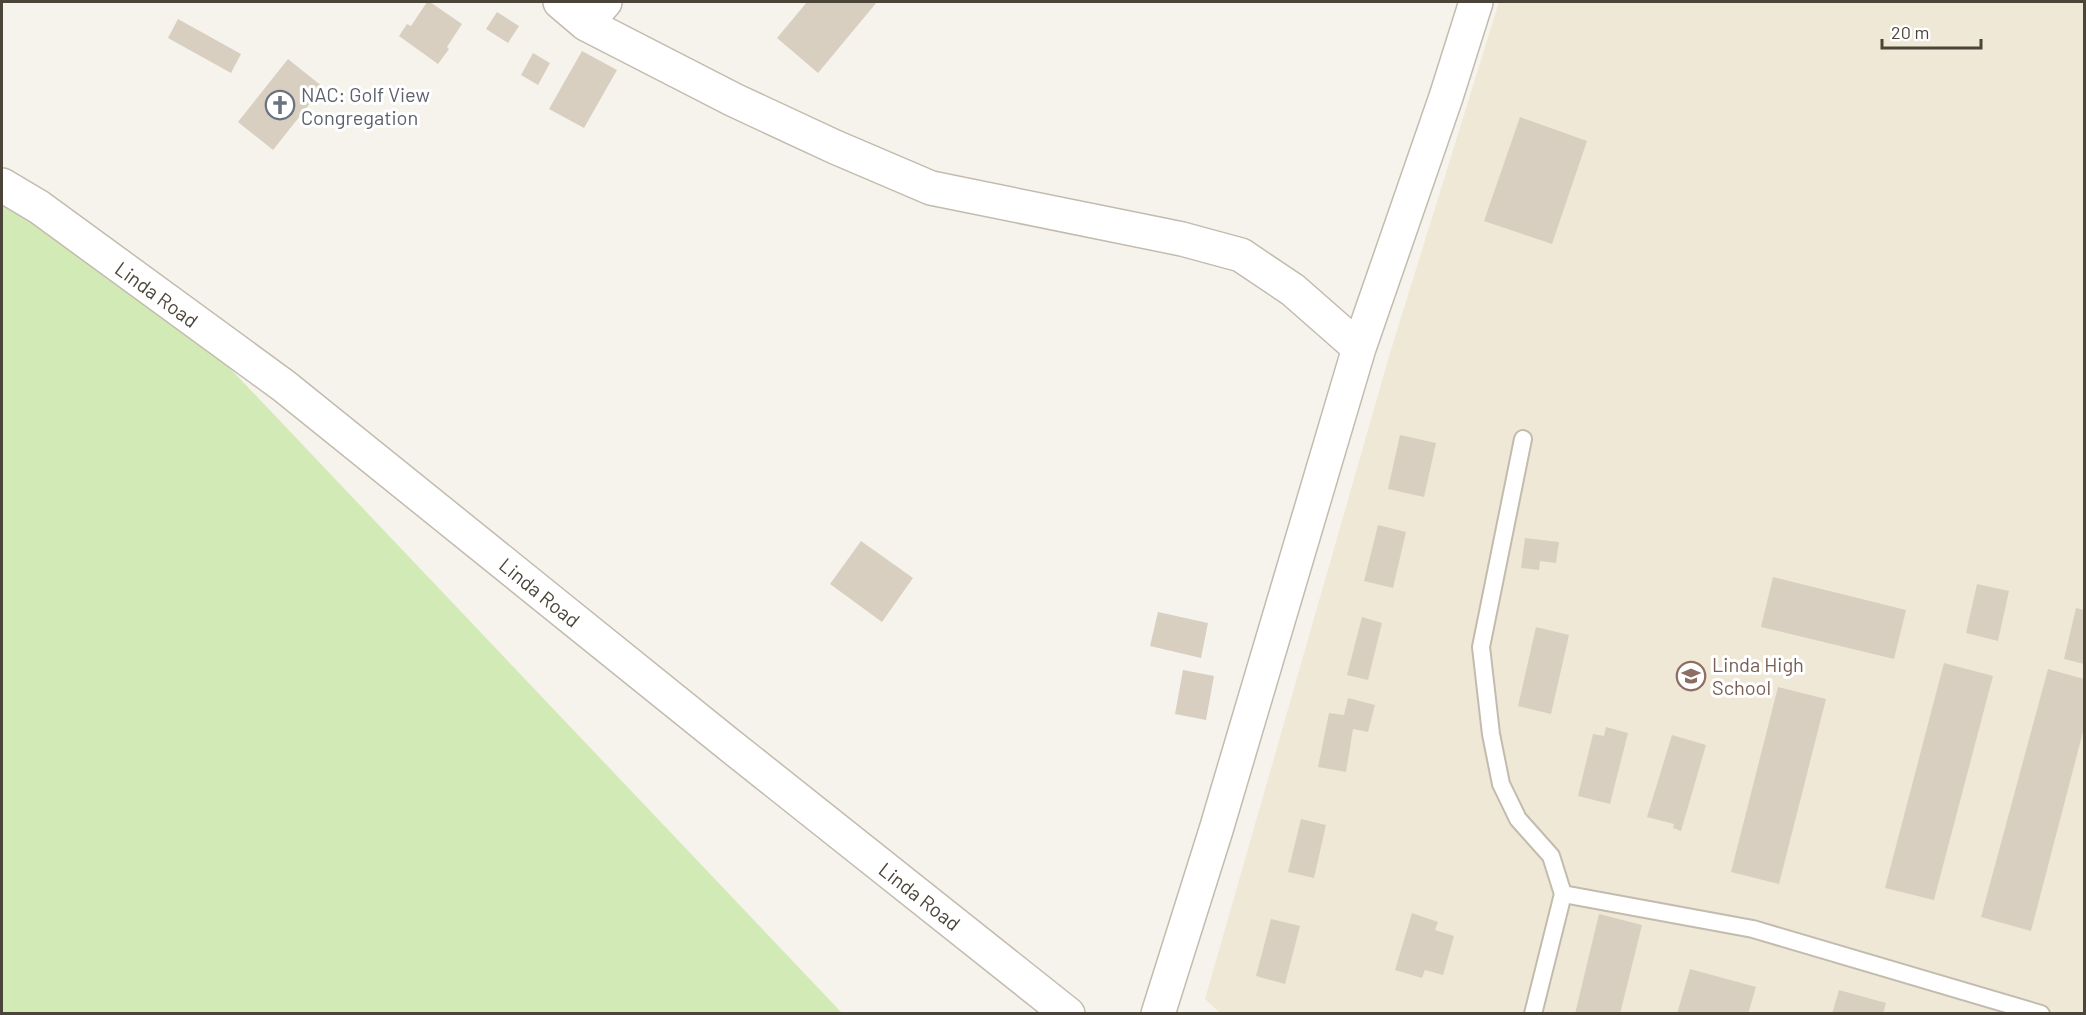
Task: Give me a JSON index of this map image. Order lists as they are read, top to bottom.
{
  "streets": {
    "street": ["Linda Road"]
  },
  "places": {
    "church": ["NAC: Golf View Congregation"],
    "school or university": ["Linda High School"]
  },
  "scale_bar": "20 m"
}
